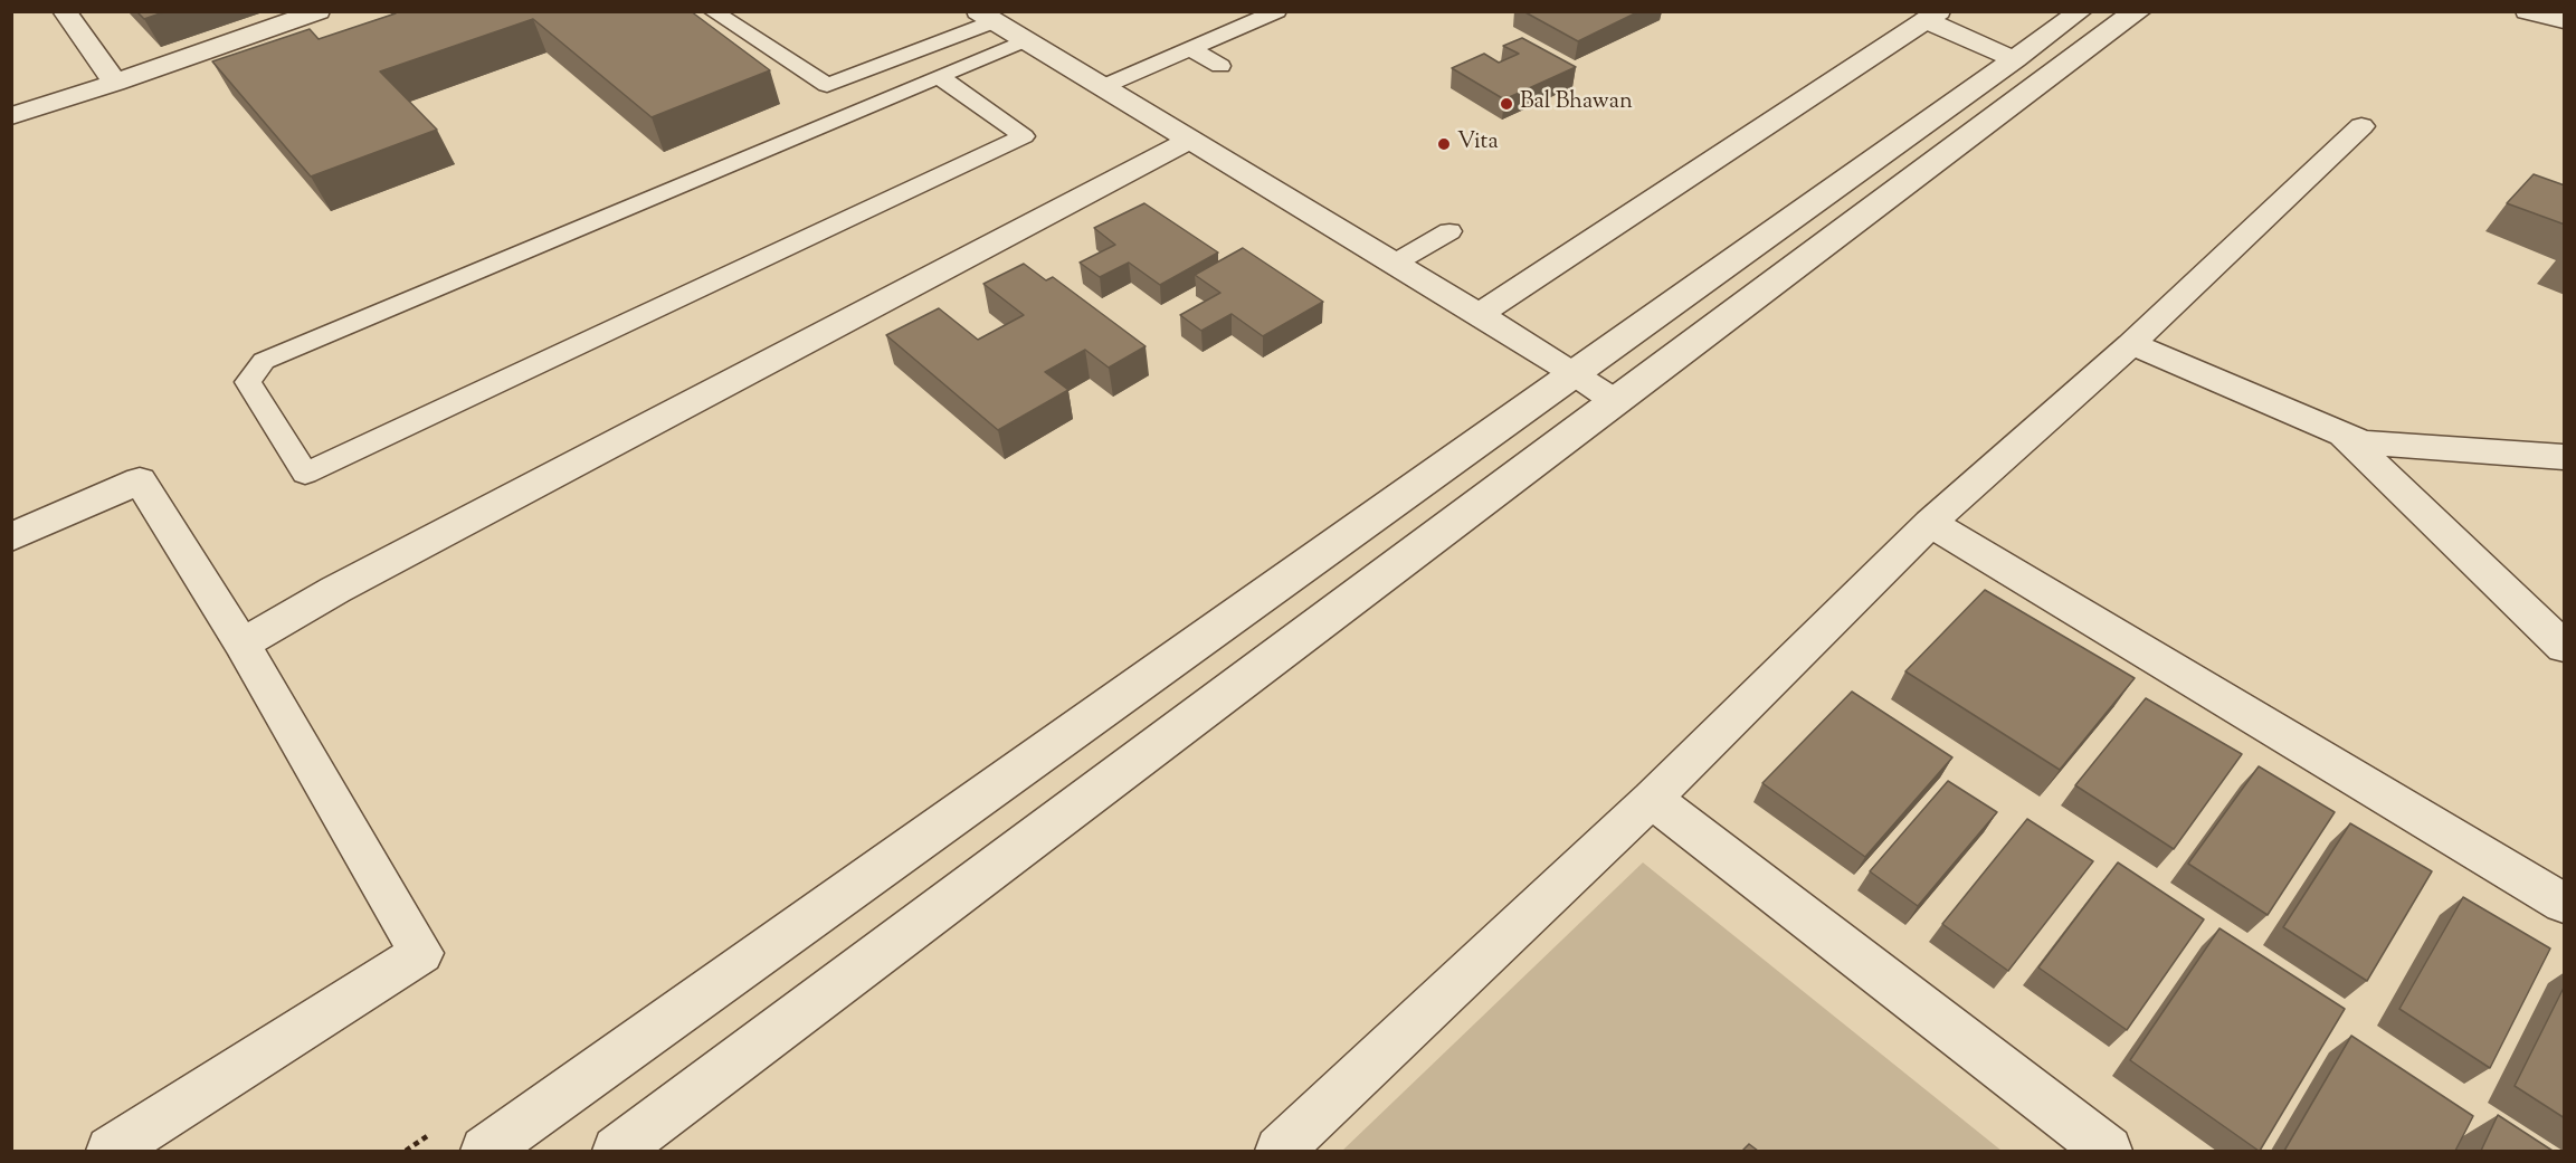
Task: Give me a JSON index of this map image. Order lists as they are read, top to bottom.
{
  "places": ["Bal Bhawan", "Vita"]
}
